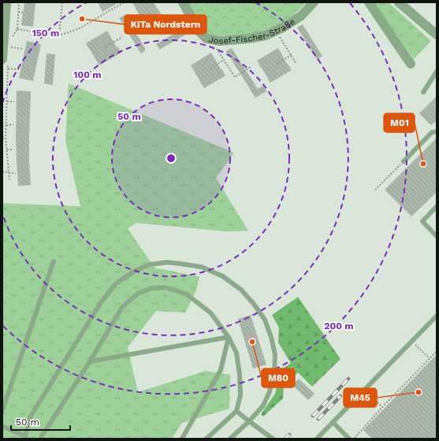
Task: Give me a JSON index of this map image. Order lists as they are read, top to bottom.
{
  "streets": {
    "street": ["Josef-Fischer-Straße"]
  },
  "places": [
    "KiTa Nordstern",
    "M01",
    "M80",
    "M45"
  ],
  "scale_bar": "50 m",
  "rings": [
    "150 m",
    "100 m",
    "50 m",
    "200 m"
  ]
}
